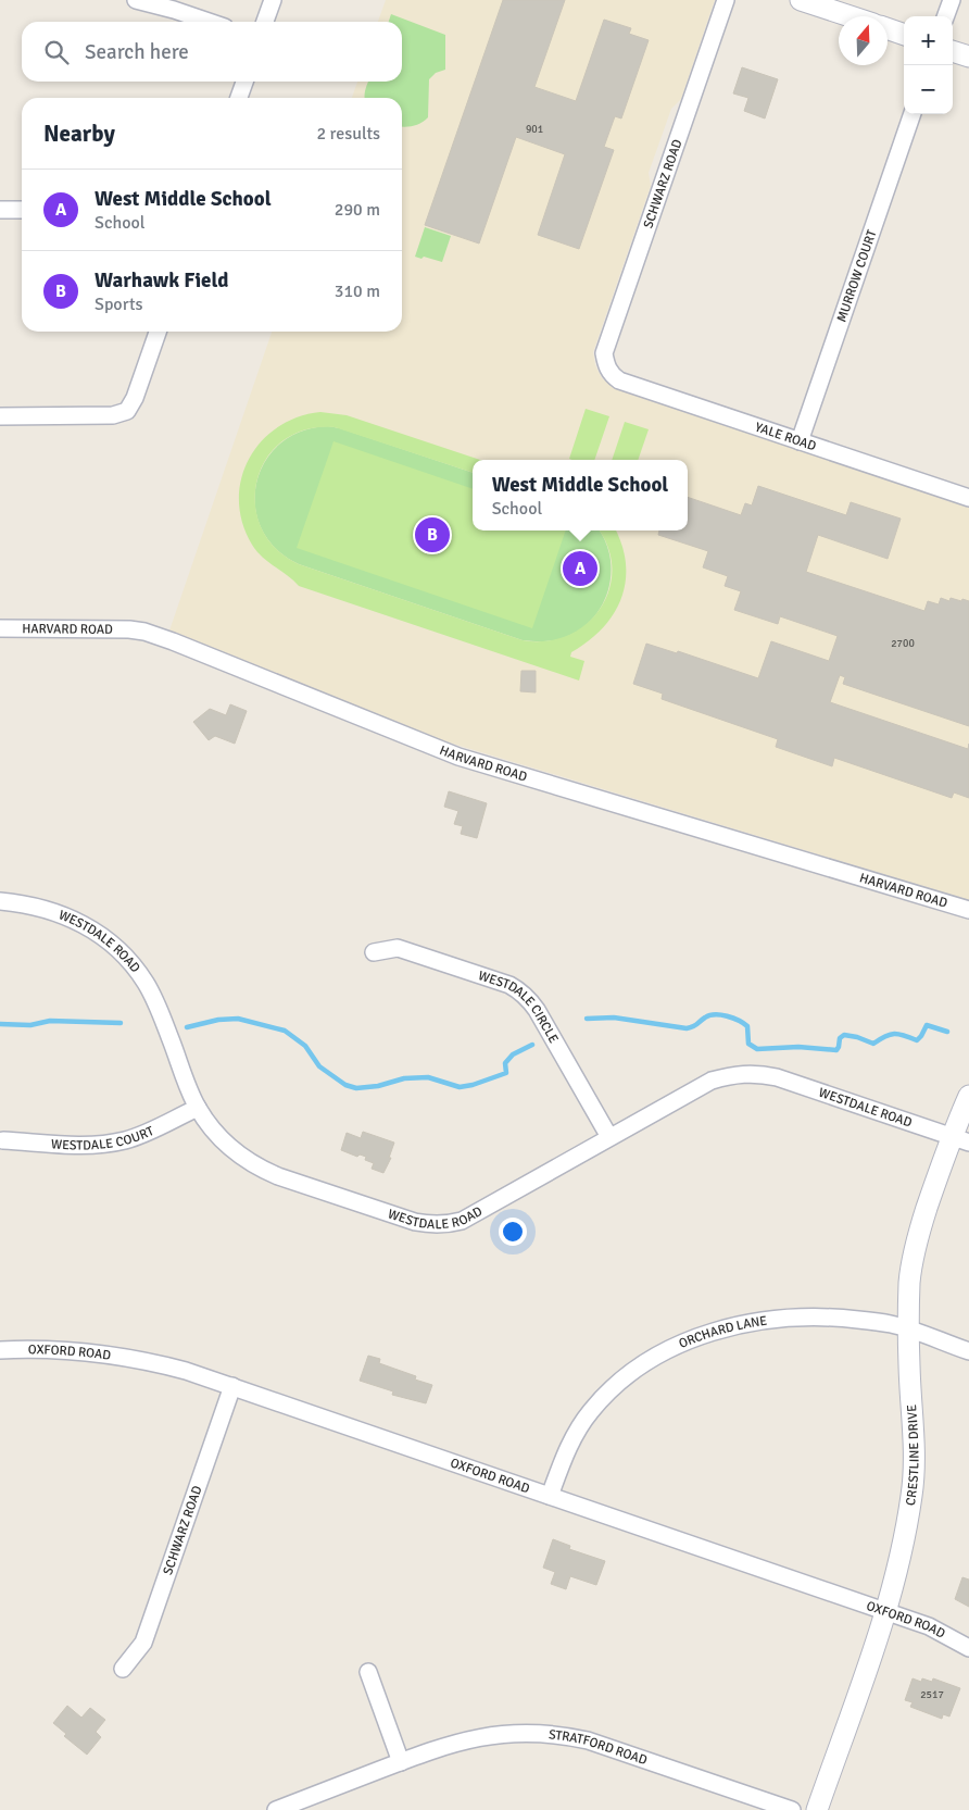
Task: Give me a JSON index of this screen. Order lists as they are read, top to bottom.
{
  "streets": {
    "street": [
      "SCHWARZ ROAD",
      "MURROW COURT",
      "YALE ROAD",
      "HARVARD ROAD",
      "WESTDALE ROAD",
      "WESTDALE CIRCLE",
      "WESTDALE COURT",
      "ORCHARD LANE",
      "OXFORD ROAD",
      "CRESTLINE DRIVE",
      "STRATFORD ROAD"
    ]
  },
  "crossings": [
    ["SCHWARZ ROAD", "YALE ROAD"],
    ["SCHWARZ ROAD", "OXFORD ROAD"],
    ["MURROW COURT", "YALE ROAD"],
    ["WESTDALE ROAD", "WESTDALE CIRCLE"],
    ["WESTDALE ROAD", "WESTDALE COURT"],
    ["WESTDALE ROAD", "CRESTLINE DRIVE"],
    ["ORCHARD LANE", "OXFORD ROAD"],
    ["ORCHARD LANE", "CRESTLINE DRIVE"],
    ["OXFORD ROAD", "CRESTLINE DRIVE"]
  ],
  "house_numbers": ["901", "2700", "2517"],
  "north": "top",
  "page": {
    "map_buttons": ["+", "−"],
    "search": "Search here",
    "heading": ["Nearby", "2 results"],
    "list": [
      {
        "mark": "A",
        "name": "West Middle School",
        "note": "School",
        "value": "290 m"
      },
      {
        "mark": "B",
        "name": "Warhawk Field",
        "note": "Sports",
        "value": "310 m"
      }
    ],
    "popup": ["West Middle School", "School"],
    "pins": ["B", "A"]
  }
}
